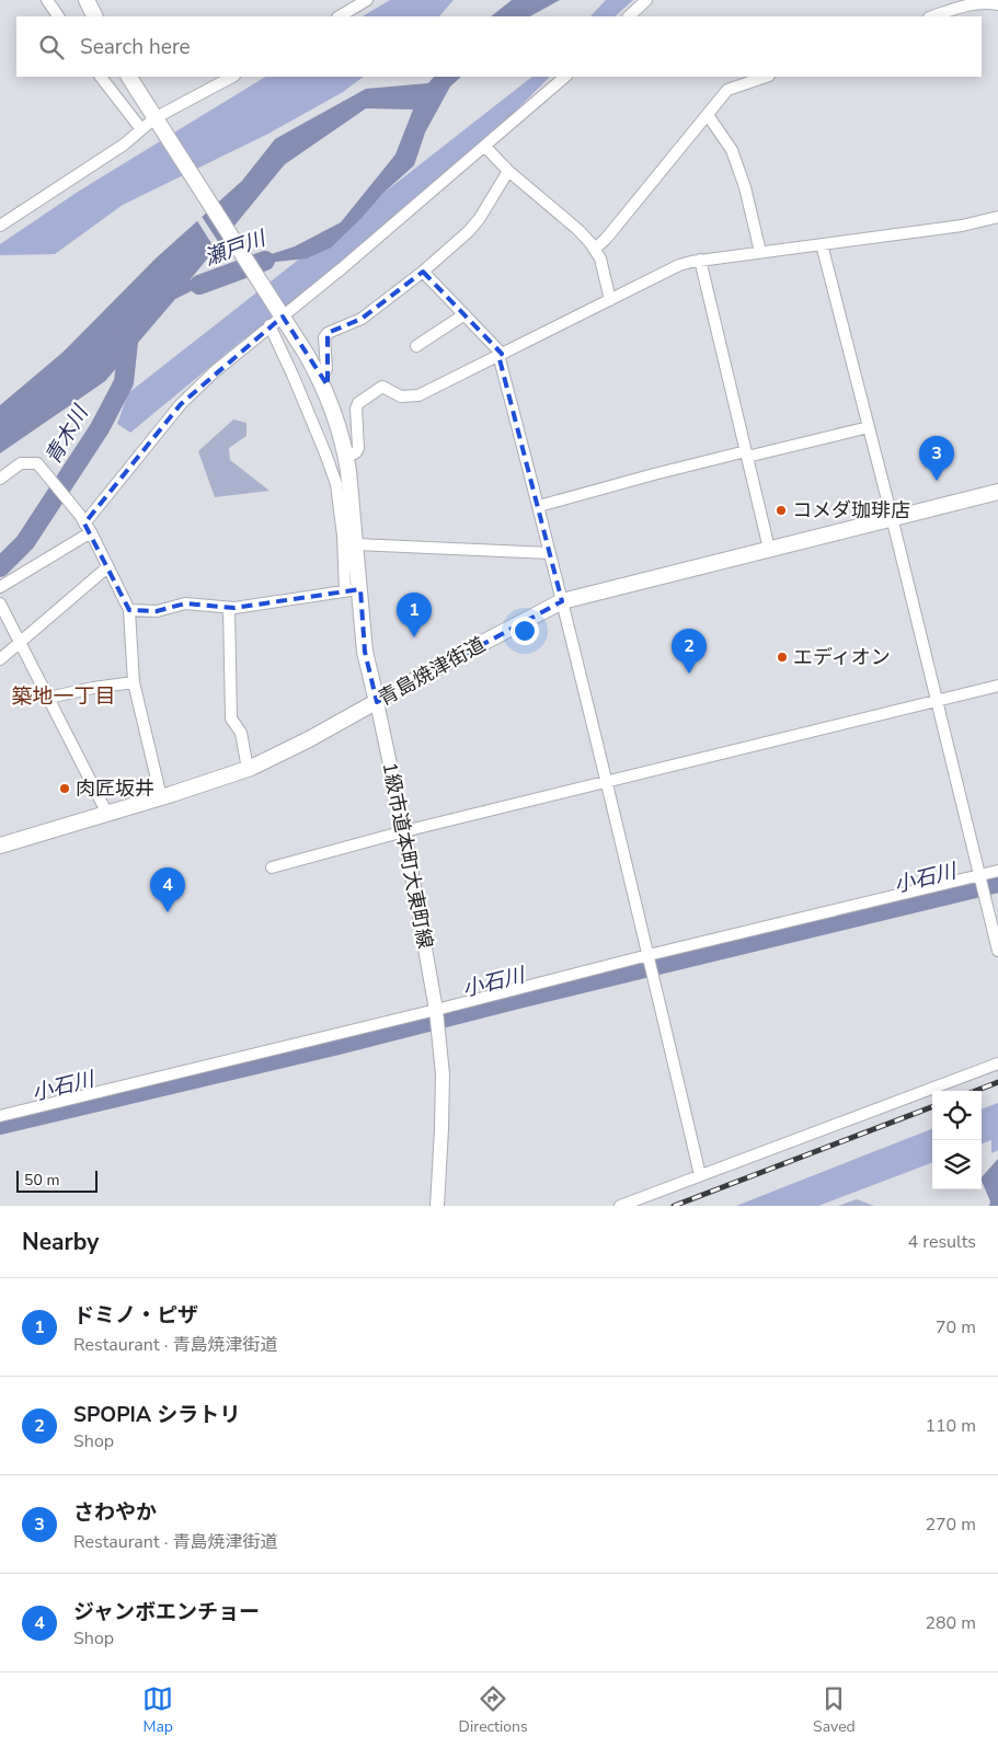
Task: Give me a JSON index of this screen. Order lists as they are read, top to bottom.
{
  "streets": {
    "main road": ["青島焼津街道"],
    "street": ["1級市道本町大東町線"]
  },
  "crossings": [
    ["青島焼津街道", "1級市道本町大東町線"]
  ],
  "districts": ["築地一丁目"],
  "water": ["瀬戸川", "青木川", "小石川"],
  "places": ["コメダ珈琲店", "エディオン", "肉匠坂井"],
  "scale_bar": "50 m",
  "page": {
    "search": "Search here",
    "pins": [
      "3",
      "1",
      "2",
      "4"
    ],
    "scale": "50 m",
    "heading": ["Nearby", "4 results"],
    "list": [
      {
        "mark": "1",
        "name": "ドミノ・ピザ",
        "note": "Restaurant · 青島焼津街道",
        "value": "70 m"
      },
      {
        "mark": "2",
        "name": "SPOPIA シラトリ",
        "note": "Shop",
        "value": "110 m"
      },
      {
        "mark": "3",
        "name": "さわやか",
        "note": "Restaurant · 青島焼津街道",
        "value": "270 m"
      },
      {
        "mark": "4",
        "name": "ジャンボエンチョー",
        "note": "Shop",
        "value": "280 m"
      }
    ],
    "nav": ["Map", "Directions", "Saved"]
  }
}
